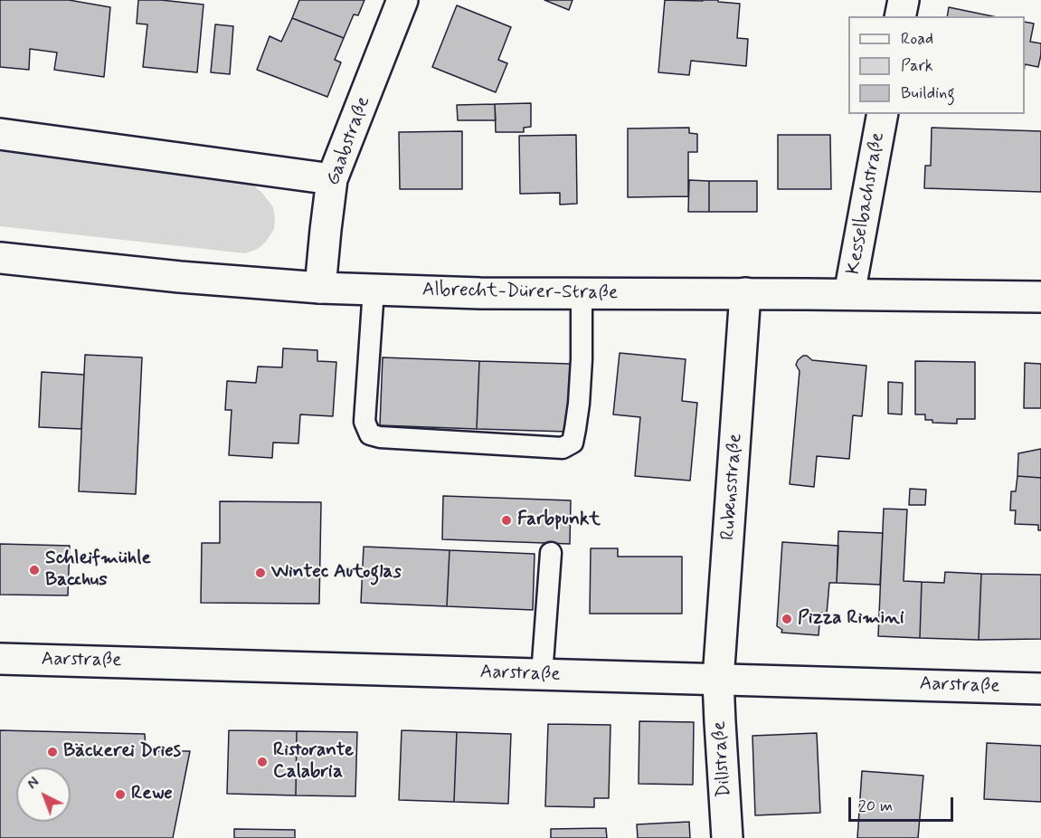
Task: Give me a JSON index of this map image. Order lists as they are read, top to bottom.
{
  "streets": {
    "main road": [
      "Gaabstraße",
      "Kesselbachstraße",
      "Albrecht-Dürer-Straße",
      "Rubensstraße",
      "Aarstraße",
      "Dillstraße"
    ]
  },
  "crossings": [
    ["Gaabstraße", "Albrecht-Dürer-Straße"],
    ["Kesselbachstraße", "Albrecht-Dürer-Straße"],
    ["Albrecht-Dürer-Straße", "Rubensstraße"],
    ["Rubensstraße", "Aarstraße"],
    ["Rubensstraße", "Dillstraße"],
    ["Aarstraße", "Dillstraße"]
  ],
  "places": [
    "Farbpunkt",
    "Schleifmühle Bacchus",
    "Wintec Autoglas",
    "Pizza Rimini",
    "Bäckerei Dries",
    "Ristorante Calabria",
    "Rewe"
  ],
  "legend": ["Road", "Park", "Building"],
  "scale_bar": "20 m",
  "north": "top left"
}
